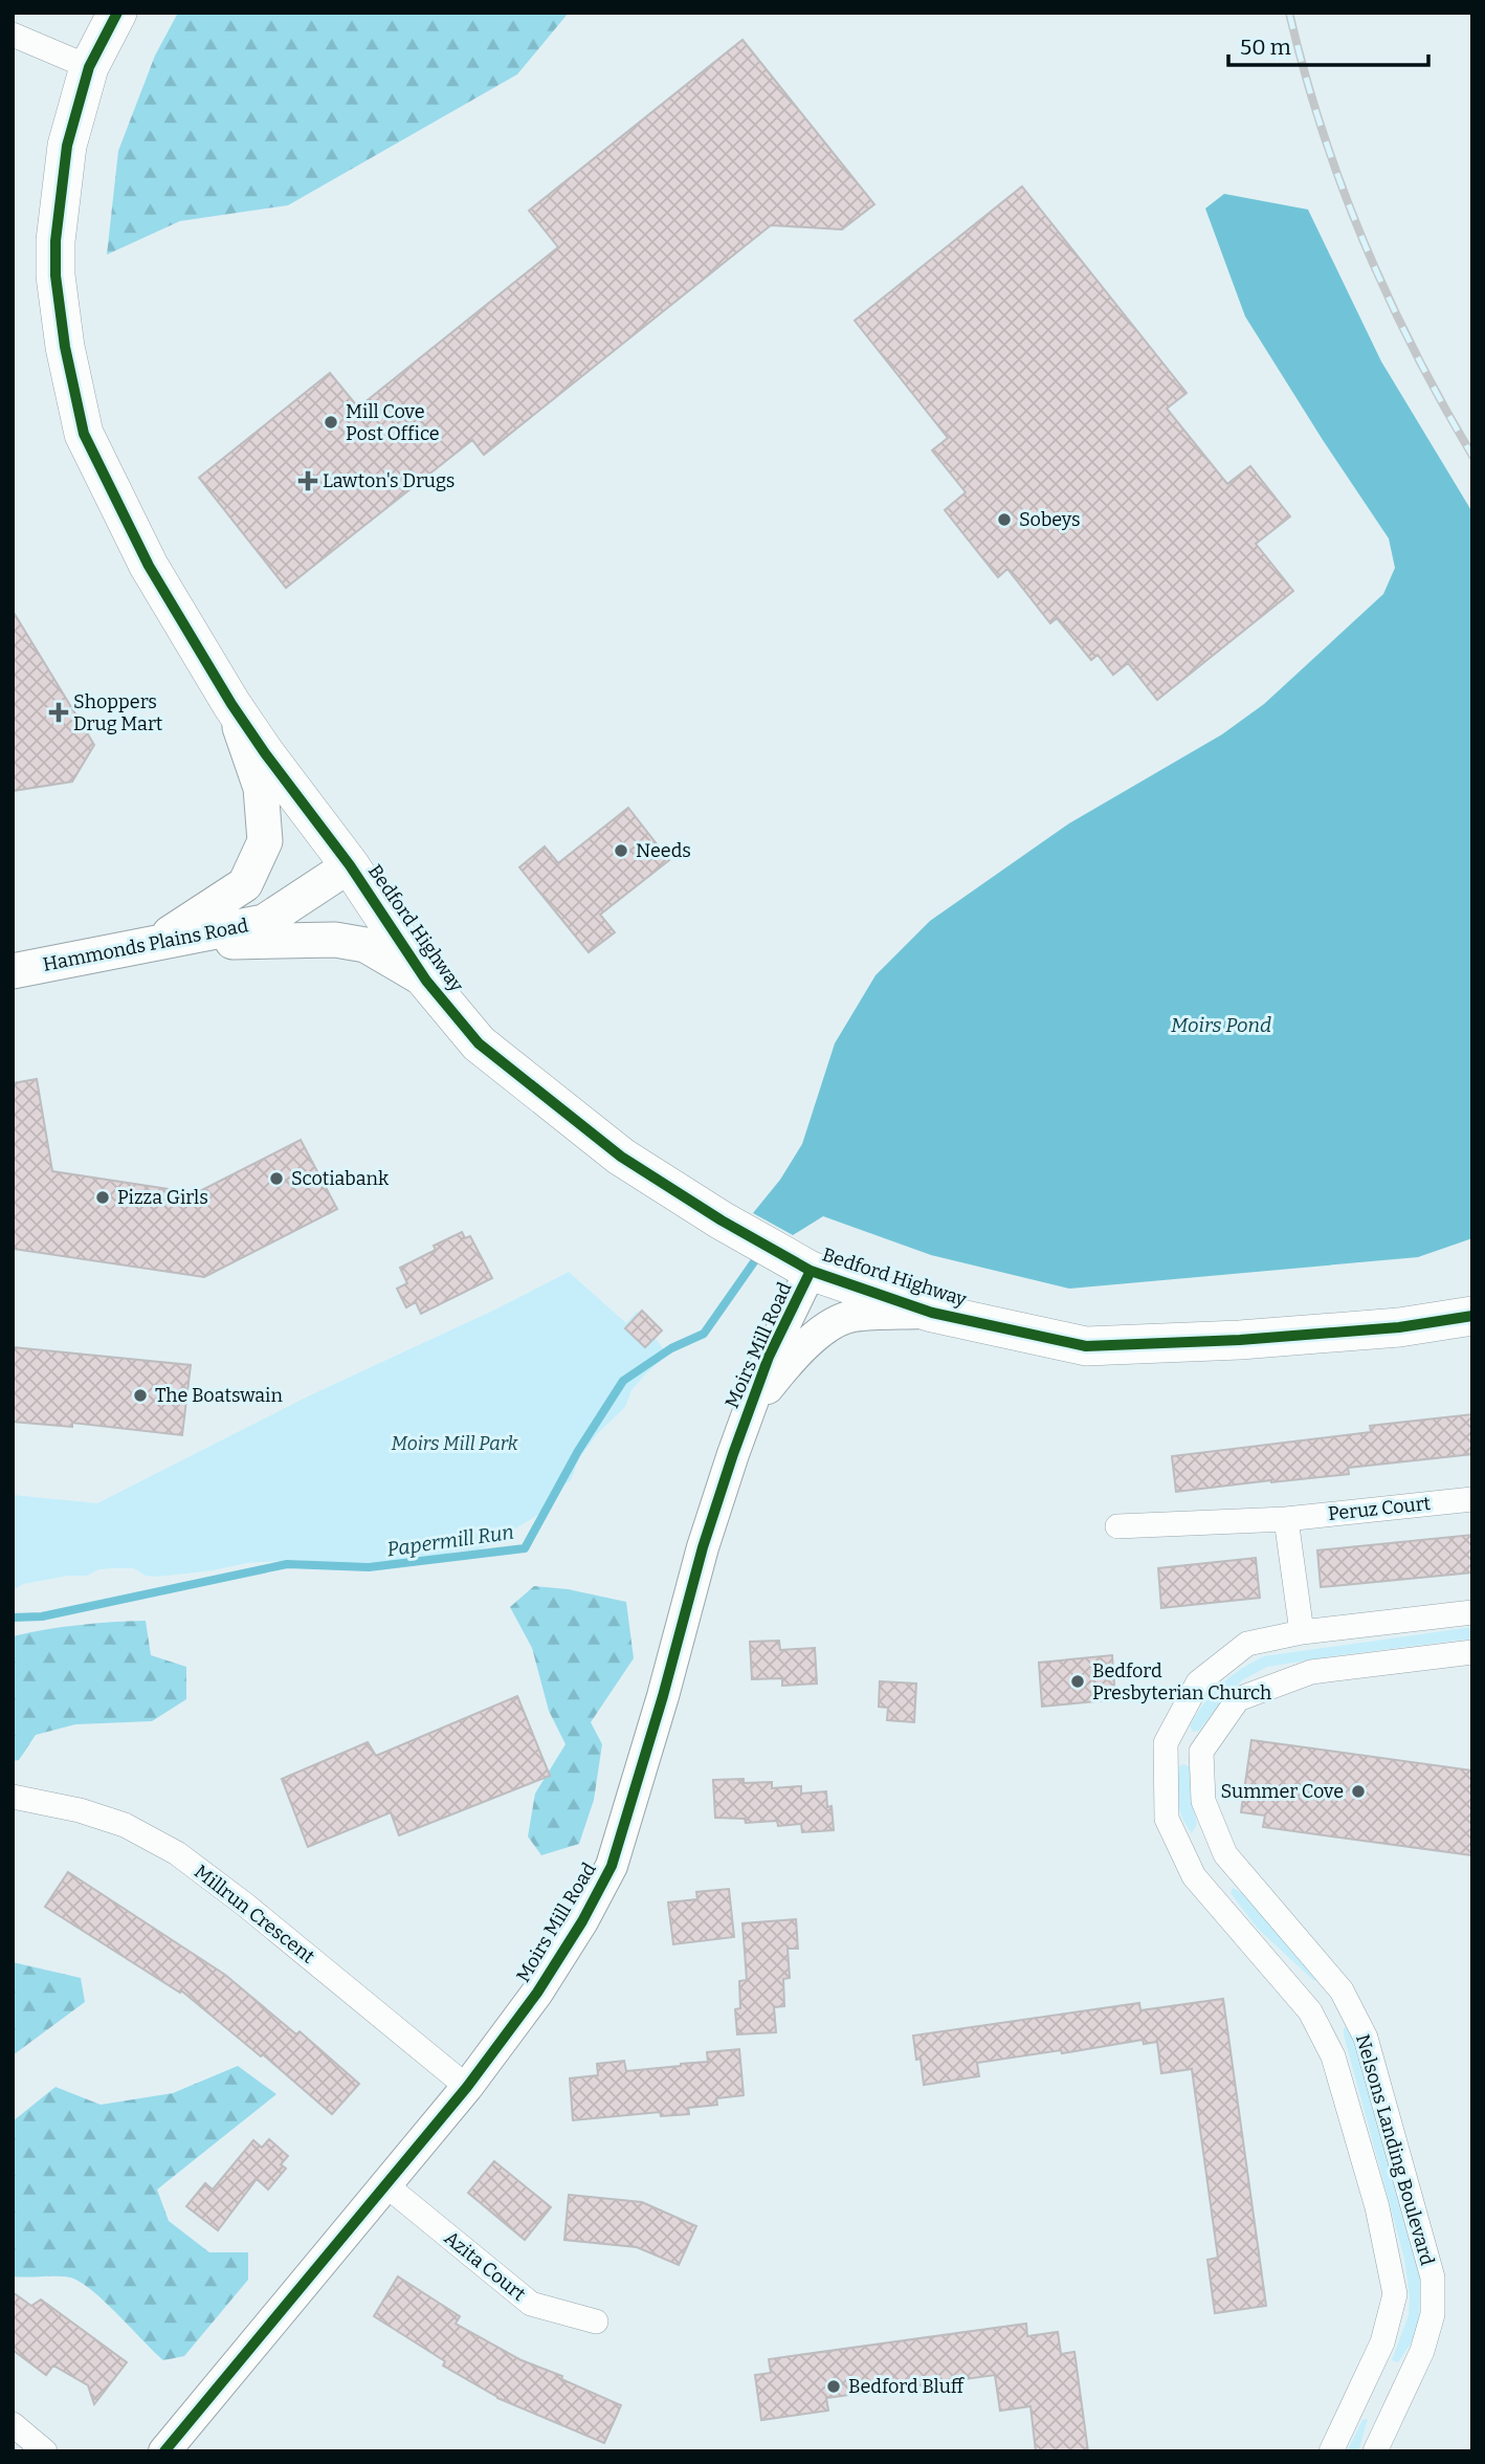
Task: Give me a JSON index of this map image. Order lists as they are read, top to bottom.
{
  "streets": {
    "main road": ["Bedford Highway", "Hammonds Plains Road"],
    "street": [
      "Moirs Mill Road",
      "Peruz Court",
      "Millrun Crescent",
      "Nelsons Landing Boulevard",
      "Azita Court"
    ]
  },
  "crossings": [
    ["Bedford Highway", "Hammonds Plains Road"],
    ["Bedford Highway", "Moirs Mill Road"],
    ["Moirs Mill Road", "Millrun Crescent"],
    ["Moirs Mill Road", "Azita Court"]
  ],
  "water": ["Moirs Pond", "Papermill Run"],
  "parks": ["Moirs Mill Park"],
  "places": {
    "other": [
      "Mill Cove Post Office",
      "Sobeys",
      "Needs",
      "Scotiabank",
      "Pizza Girls",
      "The Boatswain",
      "Bedford Presbyterian Church",
      "Summer Cove",
      "Bedford Bluff"
    ],
    "health": ["Lawton's Drugs", "Shoppers Drug Mart"]
  },
  "scale_bar": "50 m"
}
